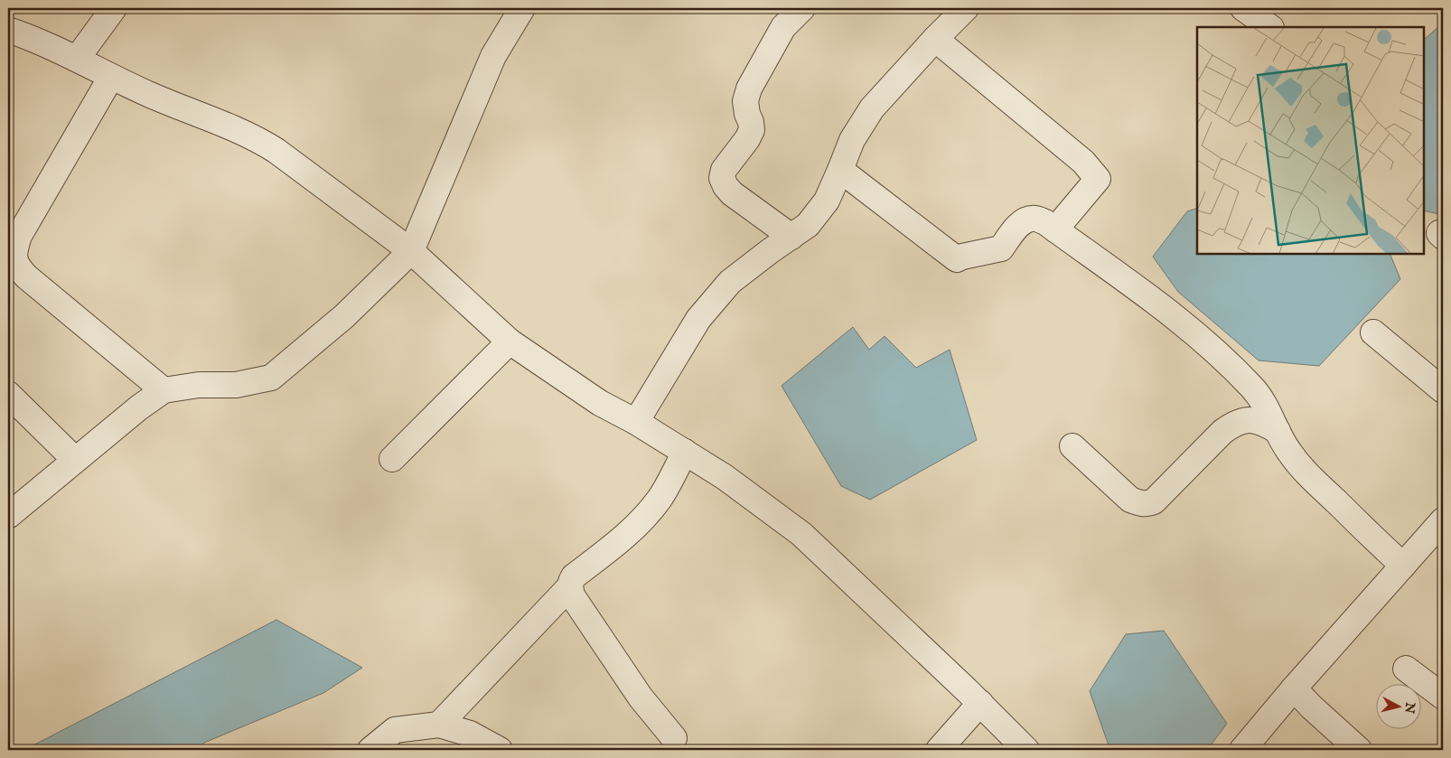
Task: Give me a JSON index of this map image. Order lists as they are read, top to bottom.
{
  "north": "right"
}
